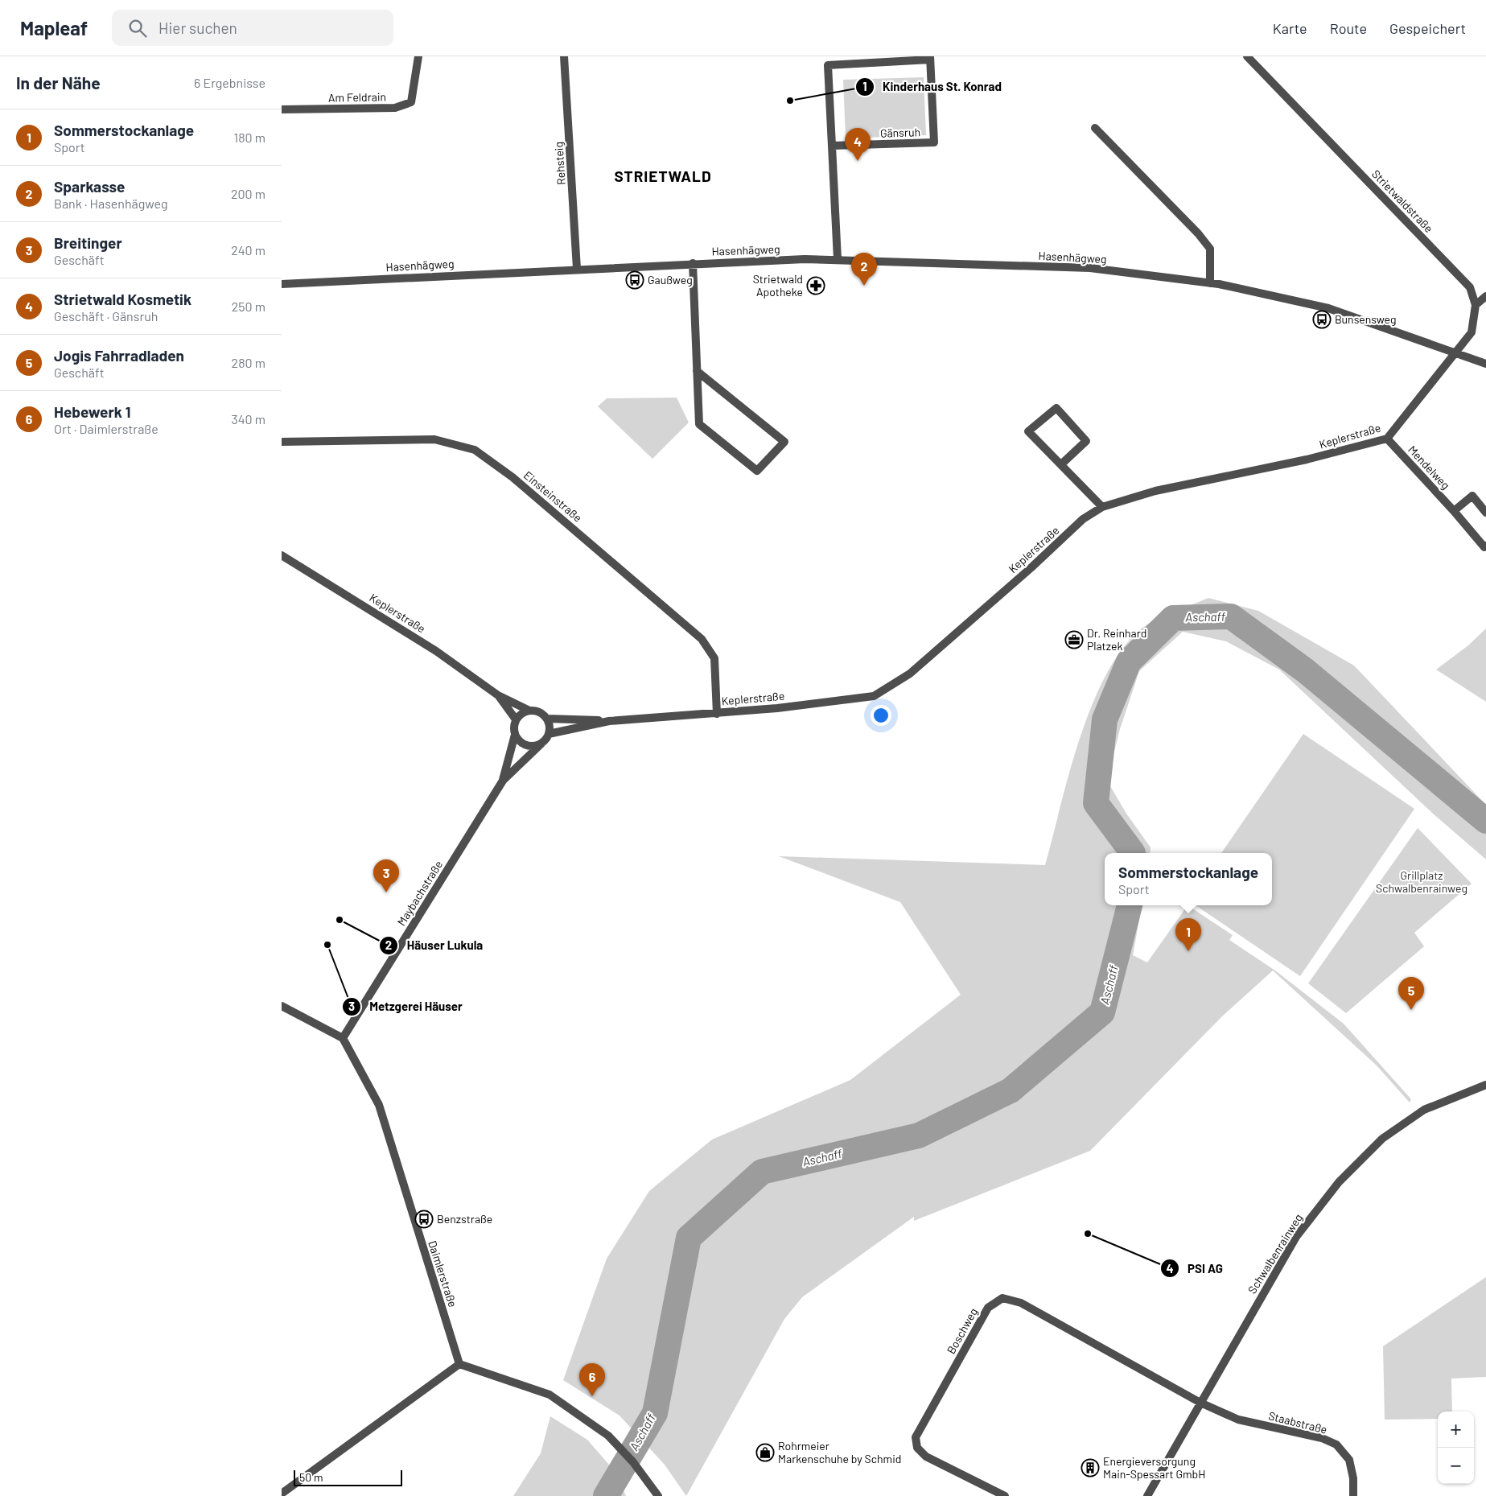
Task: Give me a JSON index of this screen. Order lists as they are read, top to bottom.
{
  "streets": {
    "street": [
      "Am Feldrain",
      "Gänsruh",
      "Rehsteig",
      "Strietwaldstraße",
      "Hasenhägweg",
      "Keplerstraße",
      "Mendelweg",
      "Einsteinstraße",
      "Maybachstraße",
      "Schwalbenrainweg",
      "Daimlerstraße",
      "Boschweg",
      "Staabstraße"
    ]
  },
  "crossings": [
    ["Gänsruh", "Hasenhägweg"],
    ["Rehsteig", "Hasenhägweg"],
    ["Strietwaldstraße", "Hasenhägweg"],
    ["Strietwaldstraße", "Keplerstraße"],
    ["Hasenhägweg", "Keplerstraße"],
    ["Keplerstraße", "Mendelweg"],
    ["Keplerstraße", "Einsteinstraße"],
    ["Keplerstraße", "Maybachstraße"],
    ["Maybachstraße", "Daimlerstraße"],
    ["Schwalbenrainweg", "Boschweg"],
    ["Schwalbenrainweg", "Staabstraße"],
    ["Boschweg", "Staabstraße"]
  ],
  "districts": ["STRIETWALD"],
  "water": ["Aschaff"],
  "parks": ["Grillplatz Schwalbenrainweg"],
  "places": {
    "other": [
      "Kinderhaus St. Konrad",
      "Häuser Lukula",
      "Metzgerei Häuser",
      "PSI AG"
    ],
    "bus stop": ["Gaußweg", "Bunsensweg", "Benzstraße"],
    "pharmacy": ["Strietwald Apotheke"],
    "office": ["Dr. Reinhard Platzek"],
    "shop": ["Rohrmeier Markenschuhe by Schmid"],
    "building": ["Energieversorgung Main-Spessart GmbH"]
  },
  "scale_bar": "50 m",
  "page": {
    "header": "Mapleaf",
    "search": "Hier suchen",
    "nav": ["Karte", "Route", "Gespeichert"],
    "heading": ["In der Nähe", "6 Ergebnisse"],
    "list": [
      {
        "mark": "1",
        "name": "Sommerstockanlage",
        "note": "Sport",
        "value": "180 m"
      },
      {
        "mark": "2",
        "name": "Sparkasse",
        "note": "Bank · Hasenhägweg",
        "value": "200 m"
      },
      {
        "mark": "3",
        "name": "Breitinger",
        "note": "Geschäft",
        "value": "240 m"
      },
      {
        "mark": "4",
        "name": "Strietwald Kosmetik",
        "note": "Geschäft · Gänsruh",
        "value": "250 m"
      },
      {
        "mark": "5",
        "name": "Jogis Fahrradladen",
        "note": "Geschäft",
        "value": "280 m"
      },
      {
        "mark": "6",
        "name": "Hebewerk 1",
        "note": "Ort · Daimlerstraße",
        "value": "340 m"
      }
    ],
    "pins": [
      "4",
      "2",
      "3",
      "1",
      "5",
      "6"
    ],
    "popup": ["Sommerstockanlage", "Sport"],
    "map_buttons": ["+", "−"],
    "scale": "50 m"
  }
}
